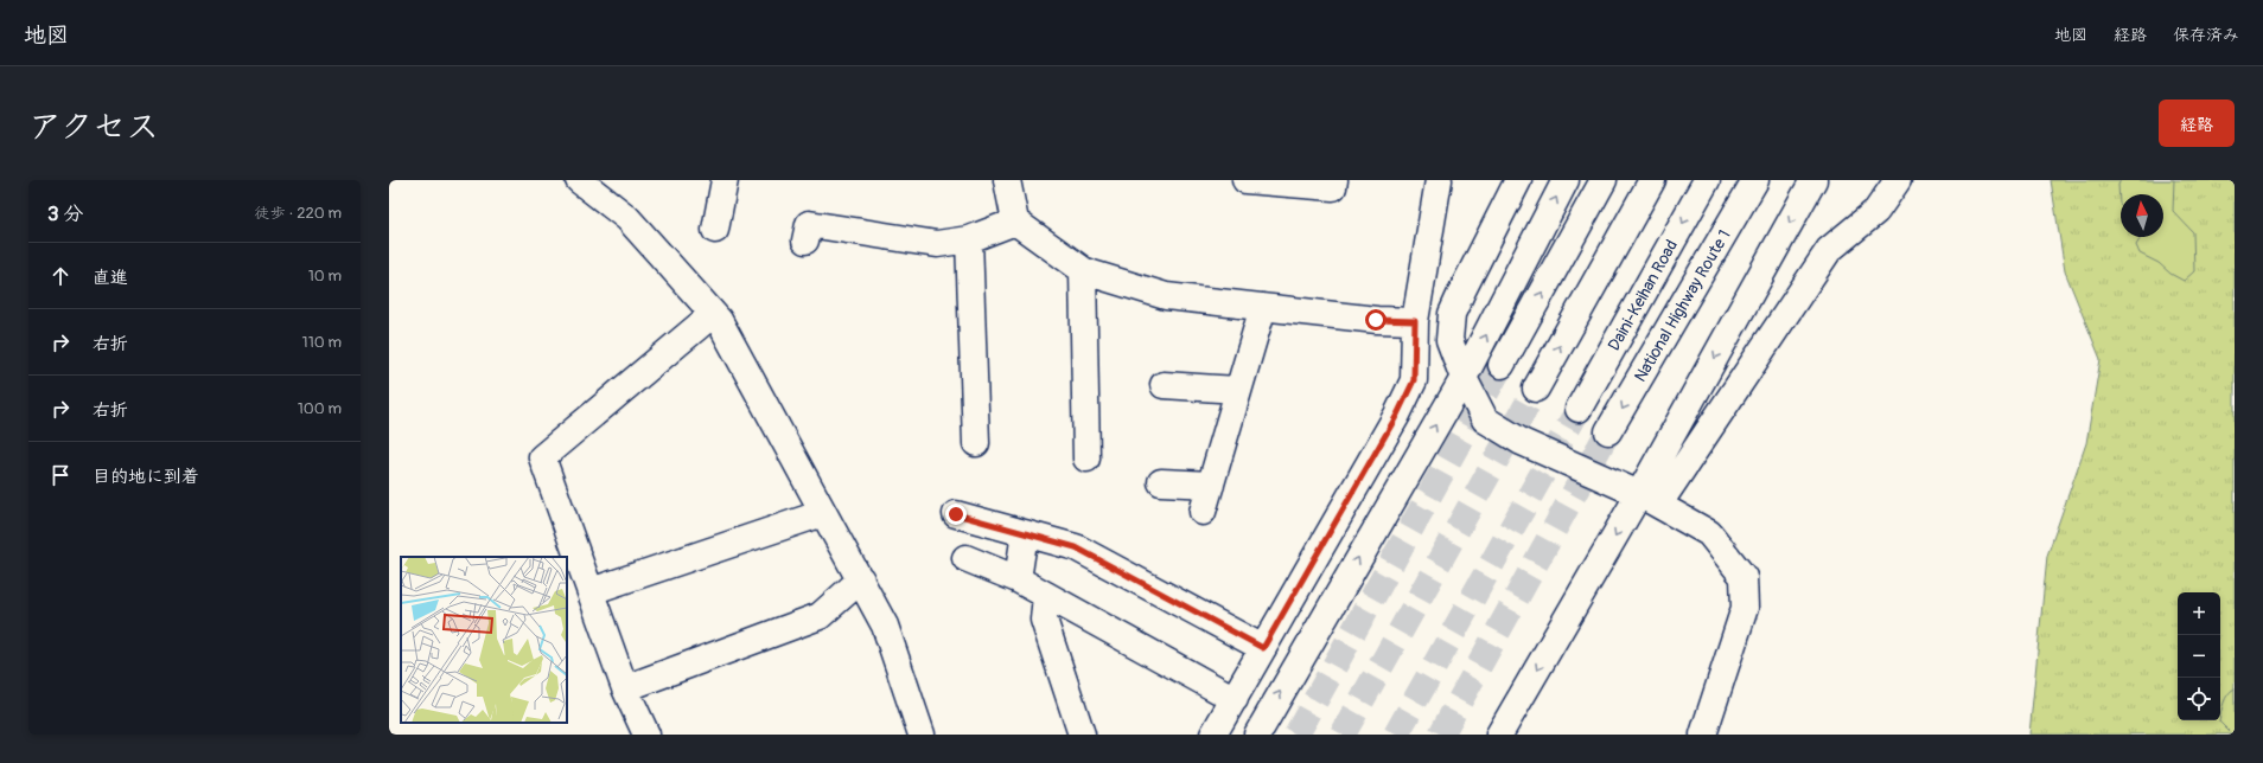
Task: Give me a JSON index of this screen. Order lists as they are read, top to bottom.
{
  "streets": {
    "main road": ["Daini-Keihan Road", "National Highway Route 1"]
  },
  "north": "top",
  "page": {
    "header": "地図",
    "nav": ["地図", "経路", "保存済み"],
    "title": "アクセス",
    "buttons": "経路",
    "heading": ["3 分", "徒歩 · 220 m"],
    "list": [
      ["直進", "10 m"],
      ["右折", "110 m"],
      ["右折", "100 m"],
      "目的地に到着"
    ],
    "map_buttons": ["+", "−"]
  }
}
